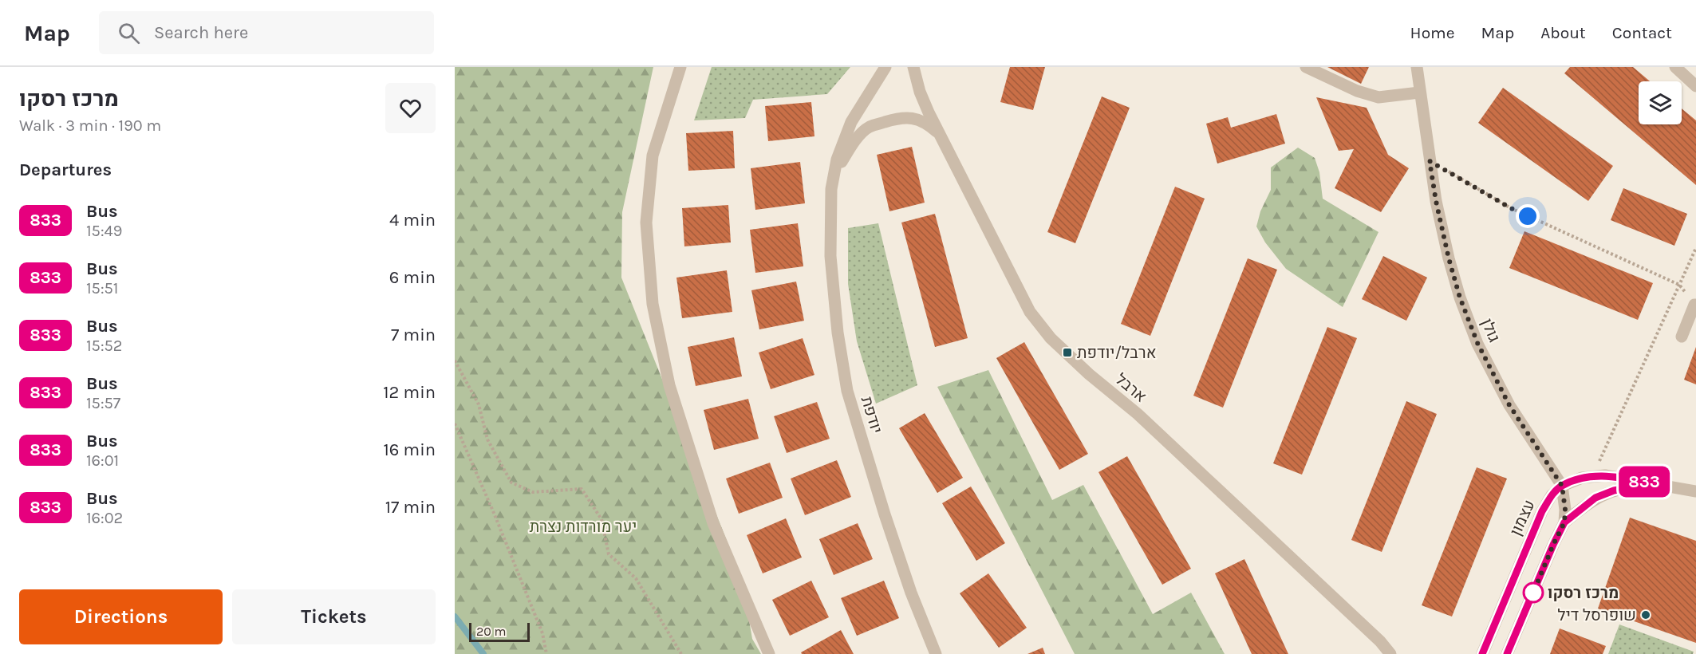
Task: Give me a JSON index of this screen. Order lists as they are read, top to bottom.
{
  "streets": {
    "street": [
      "גולן",
      "ארבל",
      "יודפת",
      "עצמון"
    ]
  },
  "crossings": [
    ["גולן", "עצמון"],
    ["ארבל", "יודפת"]
  ],
  "parks": ["יער מורדות נצרת"],
  "places": {
    "transit": ["ארבל/יודפת"],
    "other": ["מרכז רסקו", "שופרסל דיל"]
  },
  "lines": ["bus line 833"],
  "scale_bar": "20 m",
  "page": {
    "header": "Map",
    "search": "Search here",
    "nav": [
      "Home",
      "Map",
      "About",
      "Contact"
    ],
    "heading": [
      ["מרכז רסקו", "Walk · 3 min · 190 m"],
      "Departures"
    ],
    "on_map": "833",
    "list": [
      {
        "mark": "833",
        "name": "Bus",
        "note": "15:49",
        "value": "4 min"
      },
      {
        "mark": "833",
        "name": "Bus",
        "note": "15:51",
        "value": "6 min"
      },
      {
        "mark": "833",
        "name": "Bus",
        "note": "15:52",
        "value": "7 min"
      },
      {
        "mark": "833",
        "name": "Bus",
        "note": "15:57",
        "value": "12 min"
      },
      {
        "mark": "833",
        "name": "Bus",
        "note": "16:01",
        "value": "16 min"
      },
      {
        "mark": "833",
        "name": "Bus",
        "note": "16:02",
        "value": "17 min"
      }
    ],
    "buttons": ["Directions", "Tickets"],
    "scale": "20 m"
  }
}
